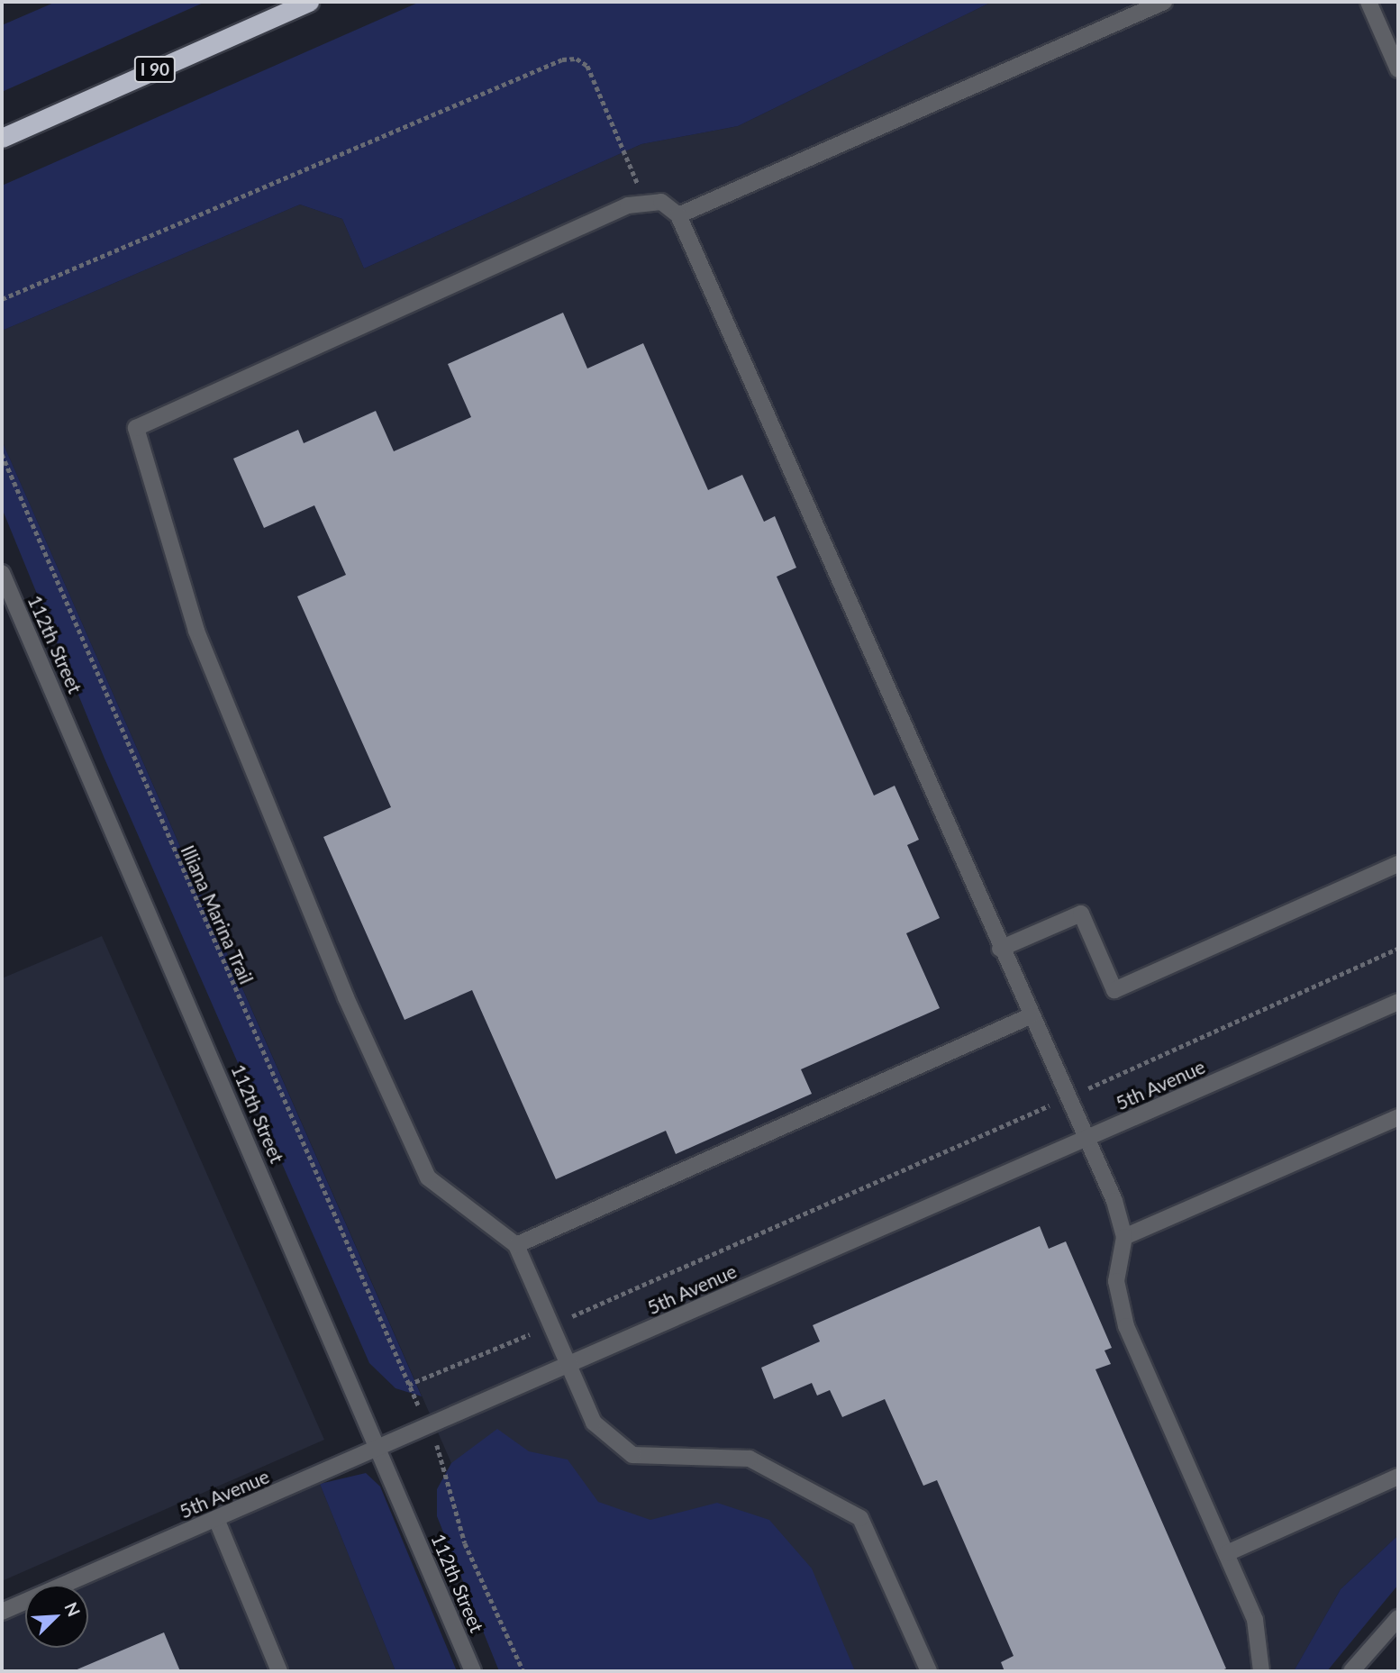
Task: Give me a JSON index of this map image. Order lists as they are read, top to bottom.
{
  "streets": {
    "highway": ["I 90"],
    "street": ["112th Street", "5th Avenue"],
    "path": ["Illiana Marina Trail"]
  },
  "crossings": [
    ["112th Street", "5th Avenue"]
  ],
  "north": "top right"
}
